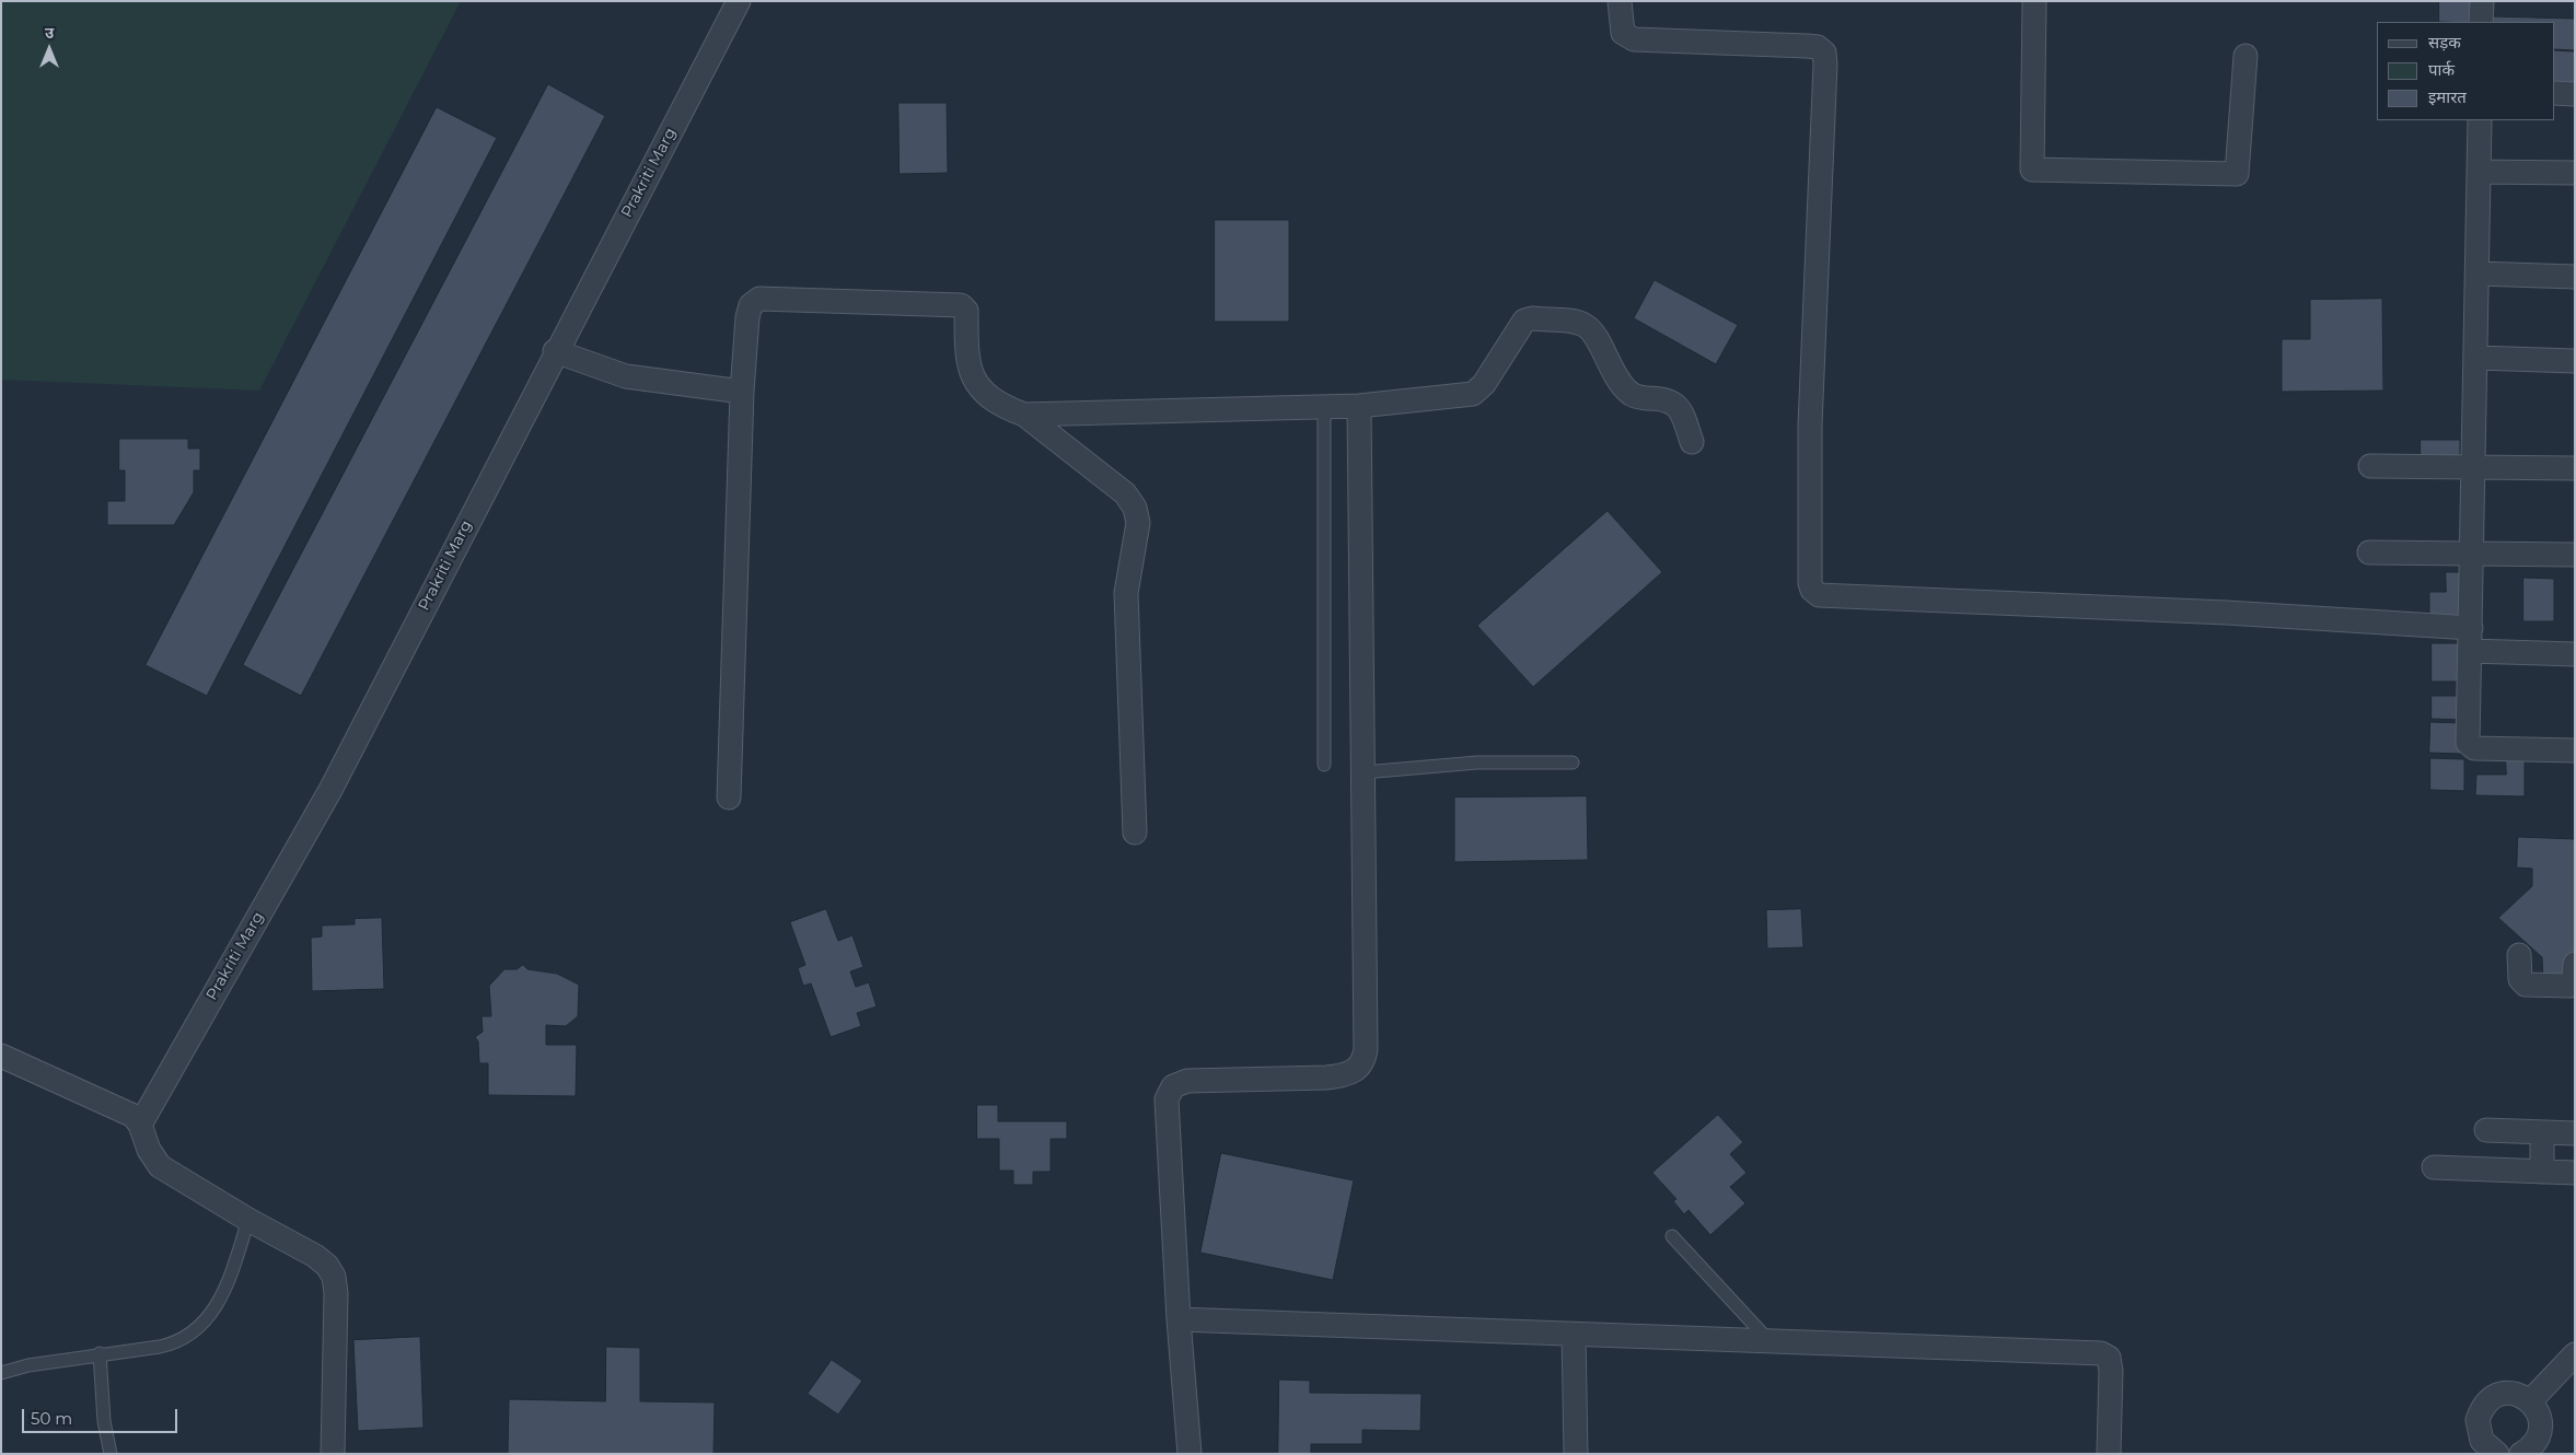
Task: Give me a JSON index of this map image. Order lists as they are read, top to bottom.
{
  "streets": {
    "street": ["Prakriti Marg"]
  },
  "legend": ["सड़क", "पार्क", "इमारत"],
  "scale_bar": "50 m",
  "north": "top"
}
